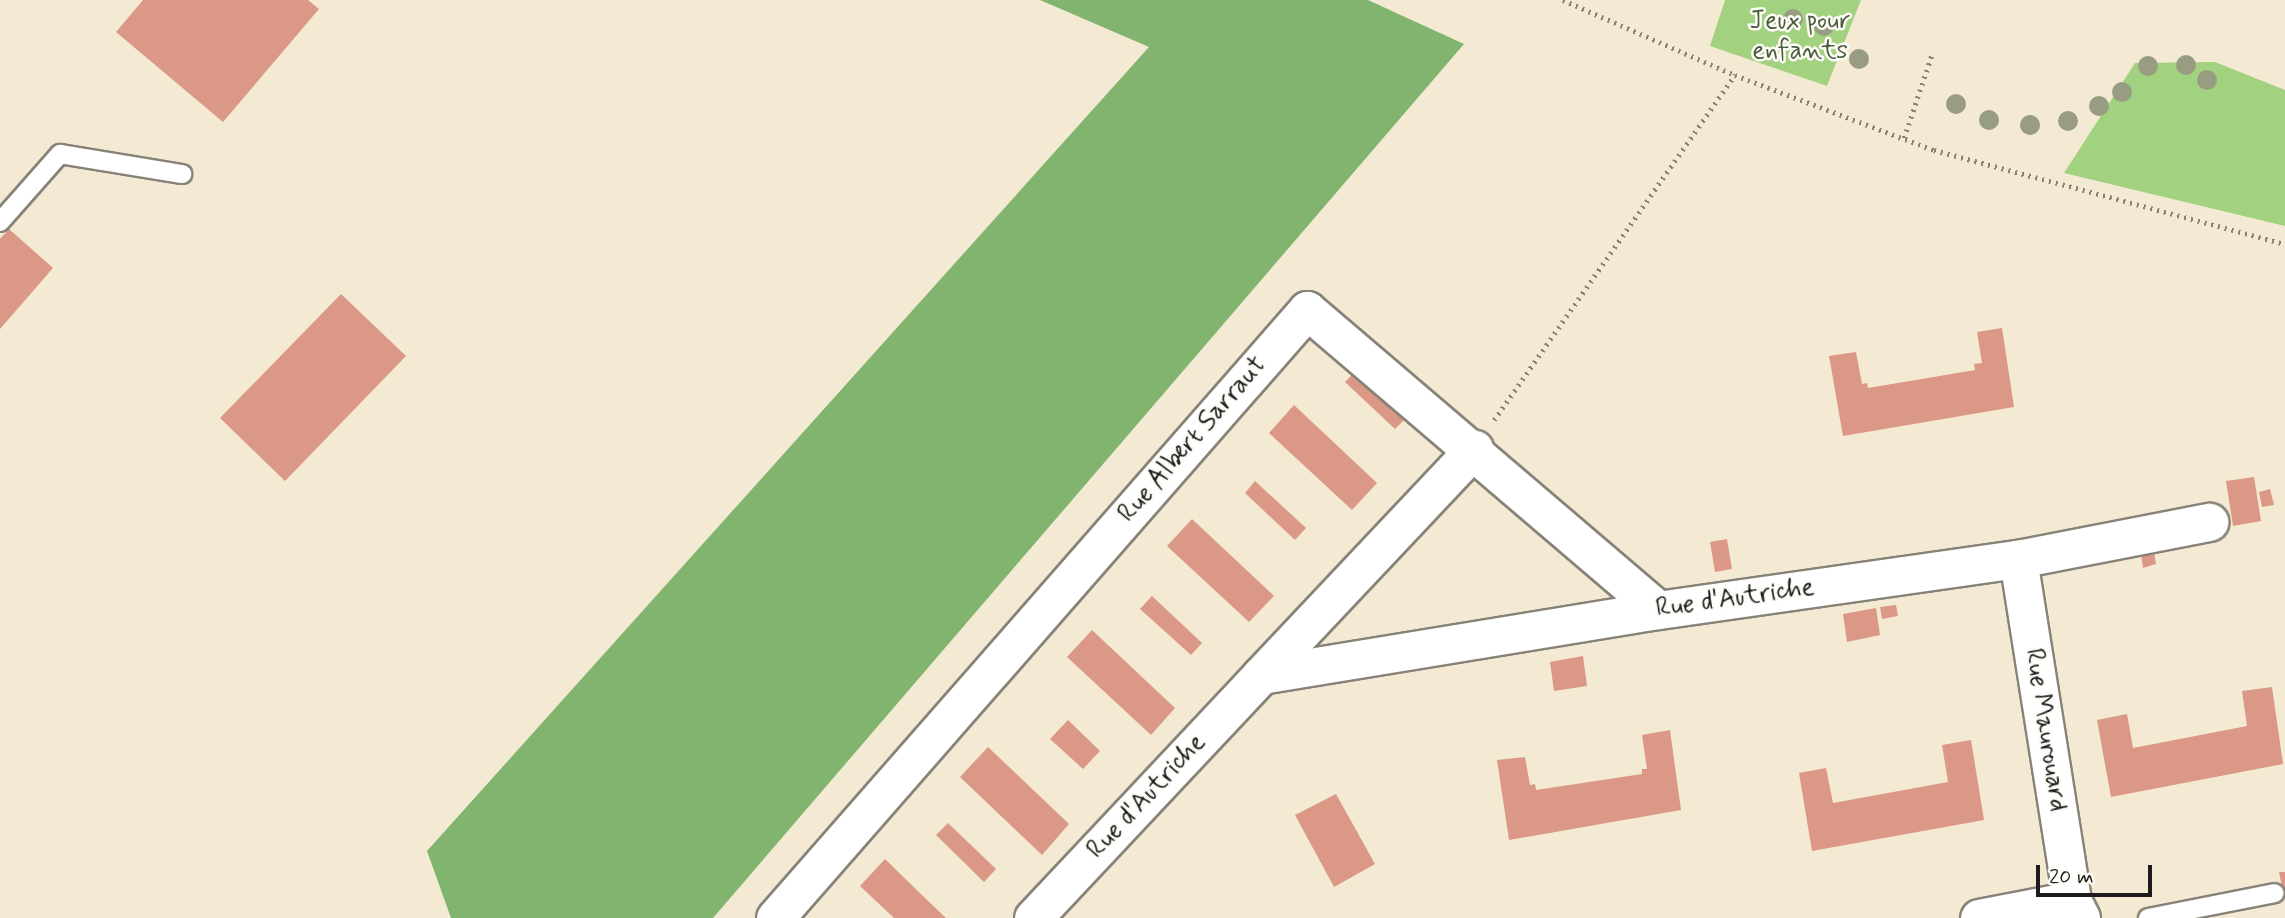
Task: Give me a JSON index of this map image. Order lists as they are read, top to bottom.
{
  "streets": {
    "street": ["Rue Albert Sarraut", "Rue d'Autriche", "Rue Maurouard"]
  },
  "crossings": [
    ["Rue Albert Sarraut", "Rue d'Autriche"],
    ["Rue d'Autriche", "Rue Maurouard"]
  ],
  "parks": ["Jeux pour enfants"],
  "scale_bar": "20 m"
}
